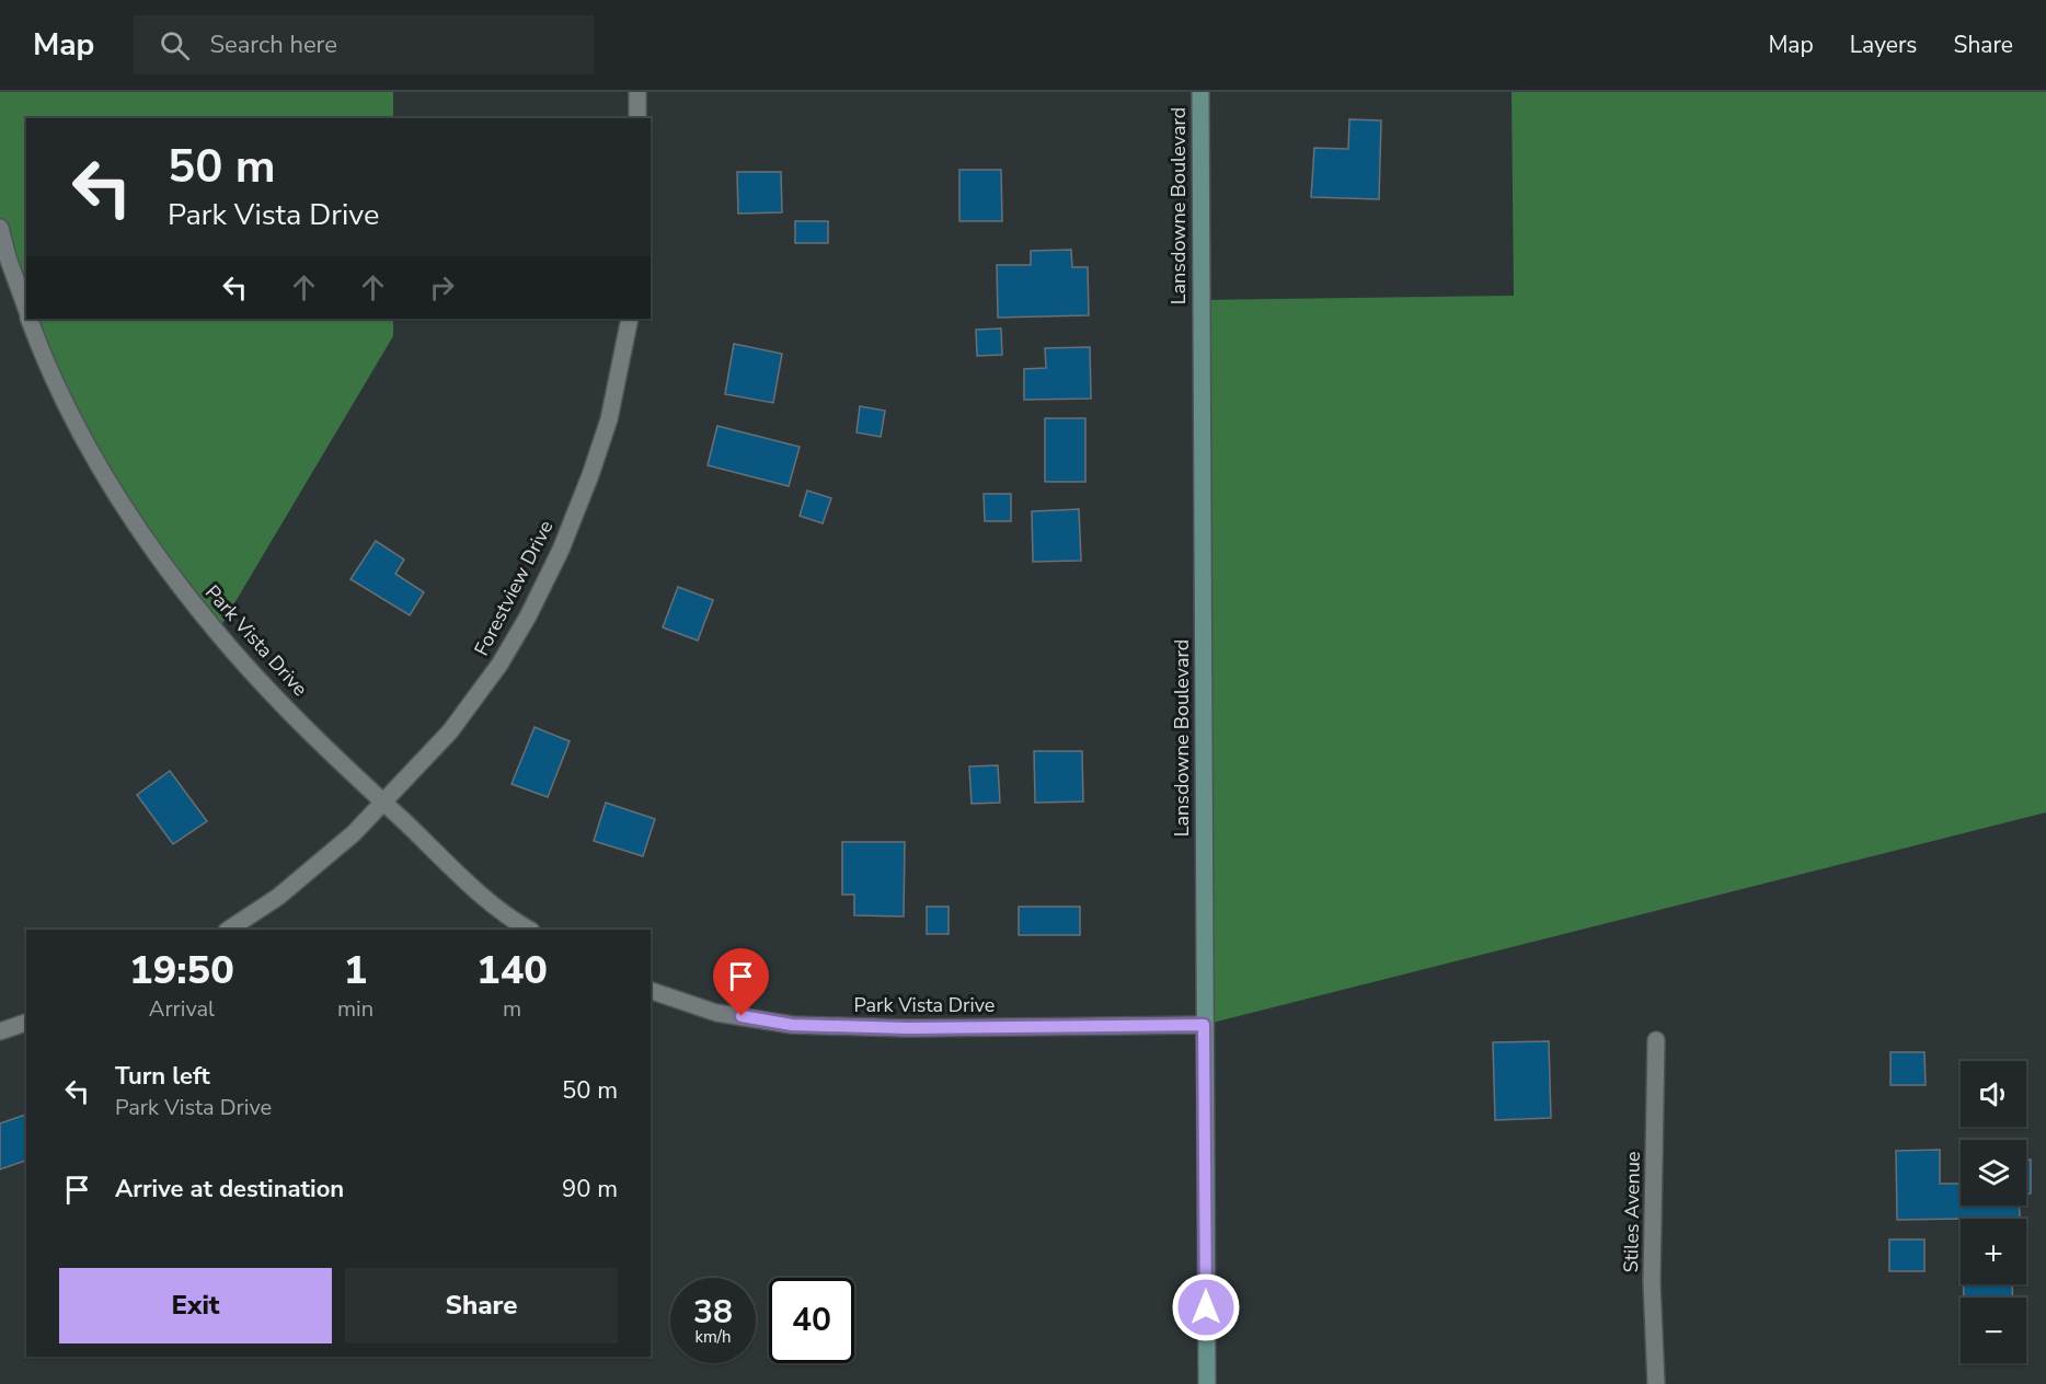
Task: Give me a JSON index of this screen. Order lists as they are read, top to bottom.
{
  "streets": {
    "street": [
      "Lansdowne Boulevard",
      "Forestview Drive",
      "Park Vista Drive",
      "Stiles Avenue"
    ]
  },
  "crossings": [
    ["Lansdowne Boulevard", "Park Vista Drive"],
    ["Forestview Drive", "Park Vista Drive"]
  ],
  "page": {
    "header": "Map",
    "search": "Search here",
    "nav": ["Map", "Layers", "Share"],
    "turn": ["50 m", "Park Vista Drive"],
    "eta": [
      "19:50",
      "Arrival",
      "1",
      "min",
      "140",
      "m"
    ],
    "list": [
      {
        "name": "Turn left",
        "note": "Park Vista Drive",
        "value": "50 m"
      },
      {
        "name": "Arrive at destination",
        "value": "90 m"
      }
    ],
    "map_buttons": ["+", "−"],
    "buttons": ["Exit", "Share"],
    "speed": "38 km/h",
    "limit": "40"
  }
}
